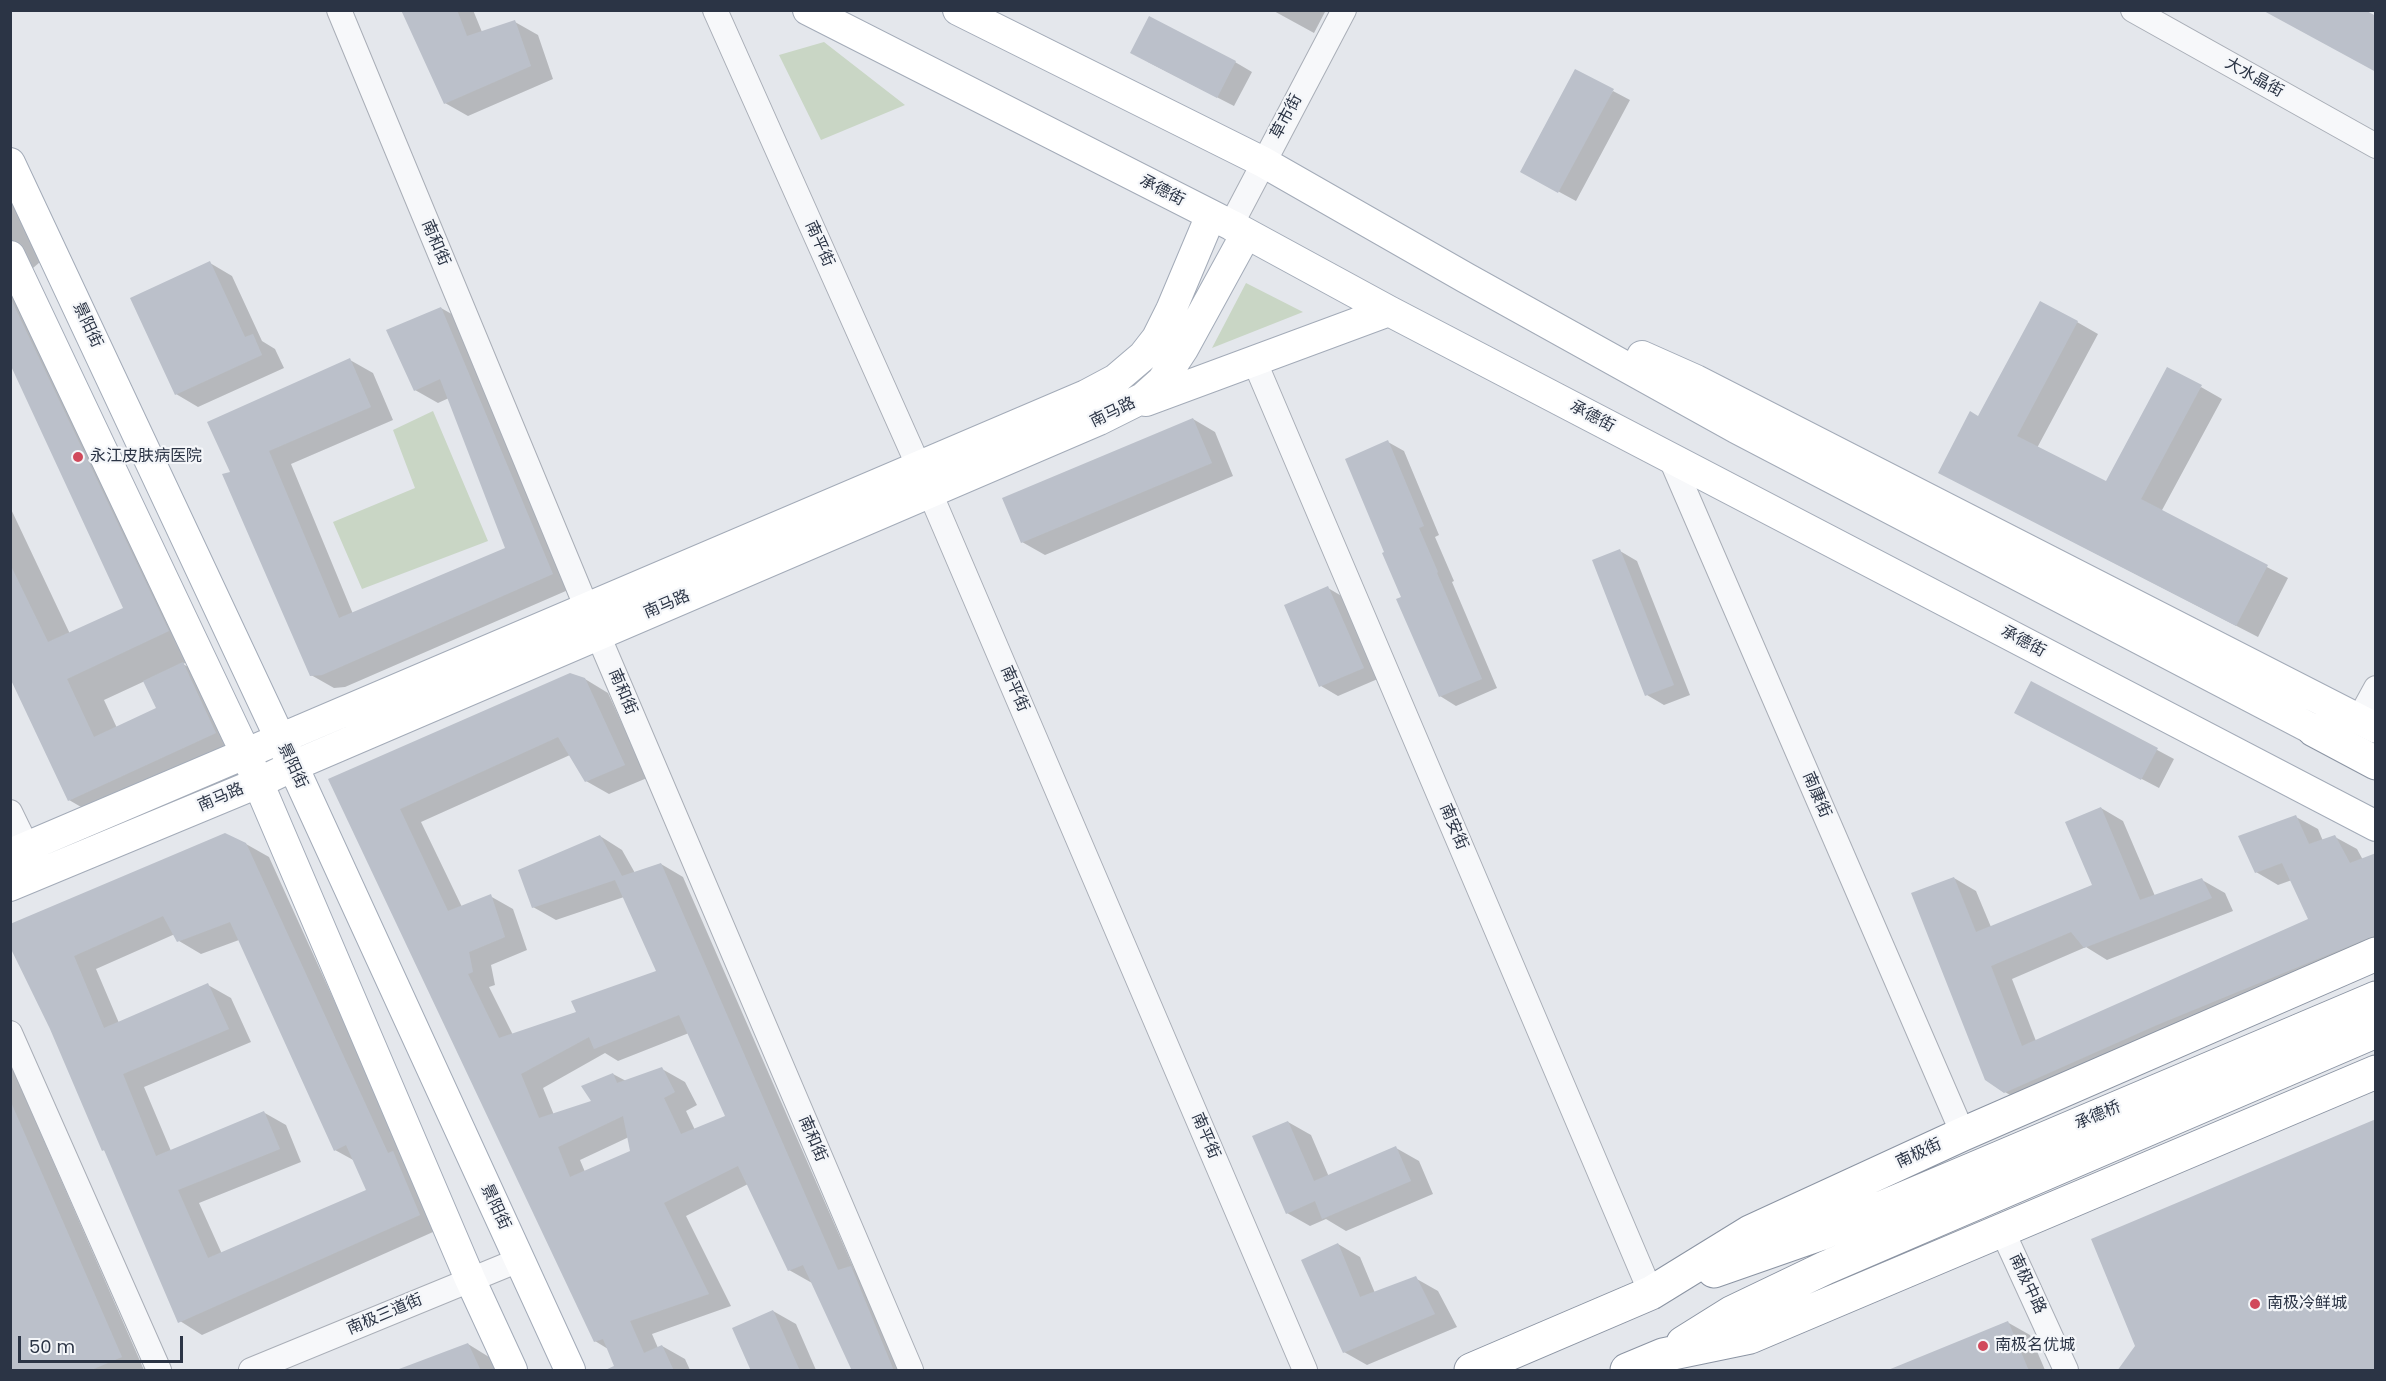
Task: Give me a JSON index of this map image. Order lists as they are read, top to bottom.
{
  "streets": {
    "highway": ["承德桥", "南极街"],
    "main road": ["承德街", "景阳街", "南马路"],
    "street": [
      "大水晶街",
      "草市街",
      "南和街",
      "南平街",
      "南康街",
      "南安街",
      "南极中路",
      "南极三道街"
    ]
  },
  "crossings": [
    ["草市街", "承德街"],
    ["草市街", "南马路"],
    ["承德街", "南马路"],
    ["承德街", "南康街"],
    ["南和街", "南马路"],
    ["南平街", "南马路"],
    ["景阳街", "南马路"],
    ["景阳街", "南极三道街"],
    ["南康街", "南极街"],
    ["南安街", "承德桥"],
    ["南安街", "南极街"],
    ["承德桥", "南极街"]
  ],
  "places": ["永江皮肤病医院", "南极冷鲜城", "南极名优城"],
  "scale_bar": "50 m"
}
